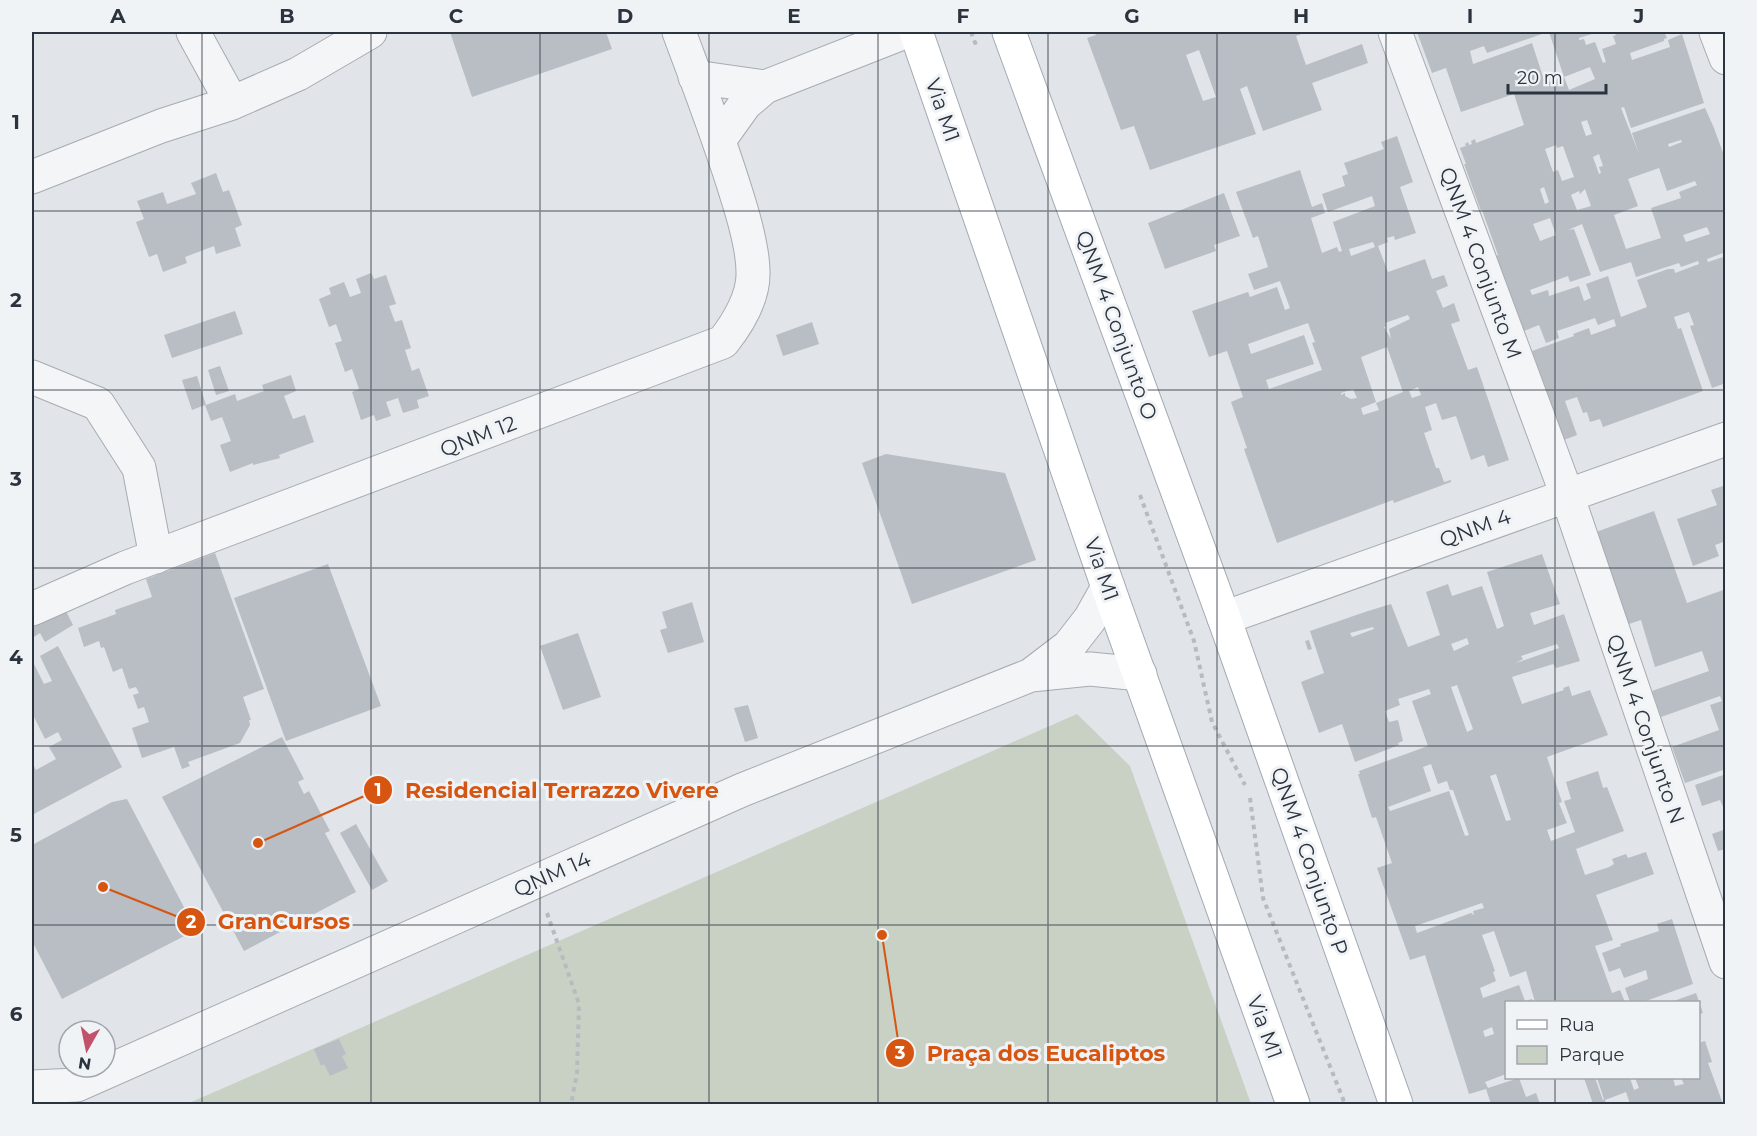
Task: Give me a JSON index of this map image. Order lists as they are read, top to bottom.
{
  "streets": {
    "main road": ["Via M1", "QNM 4 Conjunto O", "QNM 4 Conjunto P"],
    "street": [
      "QNM 4 Conjunto M",
      "QNM 12",
      "QNM 4",
      "QNM 4 Conjunto N",
      "QNM 14"
    ]
  },
  "crossings": [
    ["Via M1", "QNM 14"],
    ["QNM 4 Conjunto M", "QNM 4"],
    ["QNM 4 Conjunto M", "QNM 4 Conjunto N"],
    ["QNM 4 Conjunto O", "QNM 4"],
    ["QNM 4 Conjunto O", "QNM 4 Conjunto P"],
    ["QNM 4", "QNM 4 Conjunto N"],
    ["QNM 4", "QNM 4 Conjunto P"]
  ],
  "places": ["Residencial Terrazzo Vivere", "GranCursos", "Praça dos Eucaliptos"],
  "legend": ["Rua", "Parque"],
  "scale_bar": "20 m",
  "north": "bottom",
  "grid": {
    "columns": [
      "A",
      "B",
      "C",
      "D",
      "E",
      "F",
      "G",
      "H",
      "I",
      "J"
    ],
    "rows": [
      "1",
      "2",
      "3",
      "4",
      "5",
      "6"
    ]
  }
}
